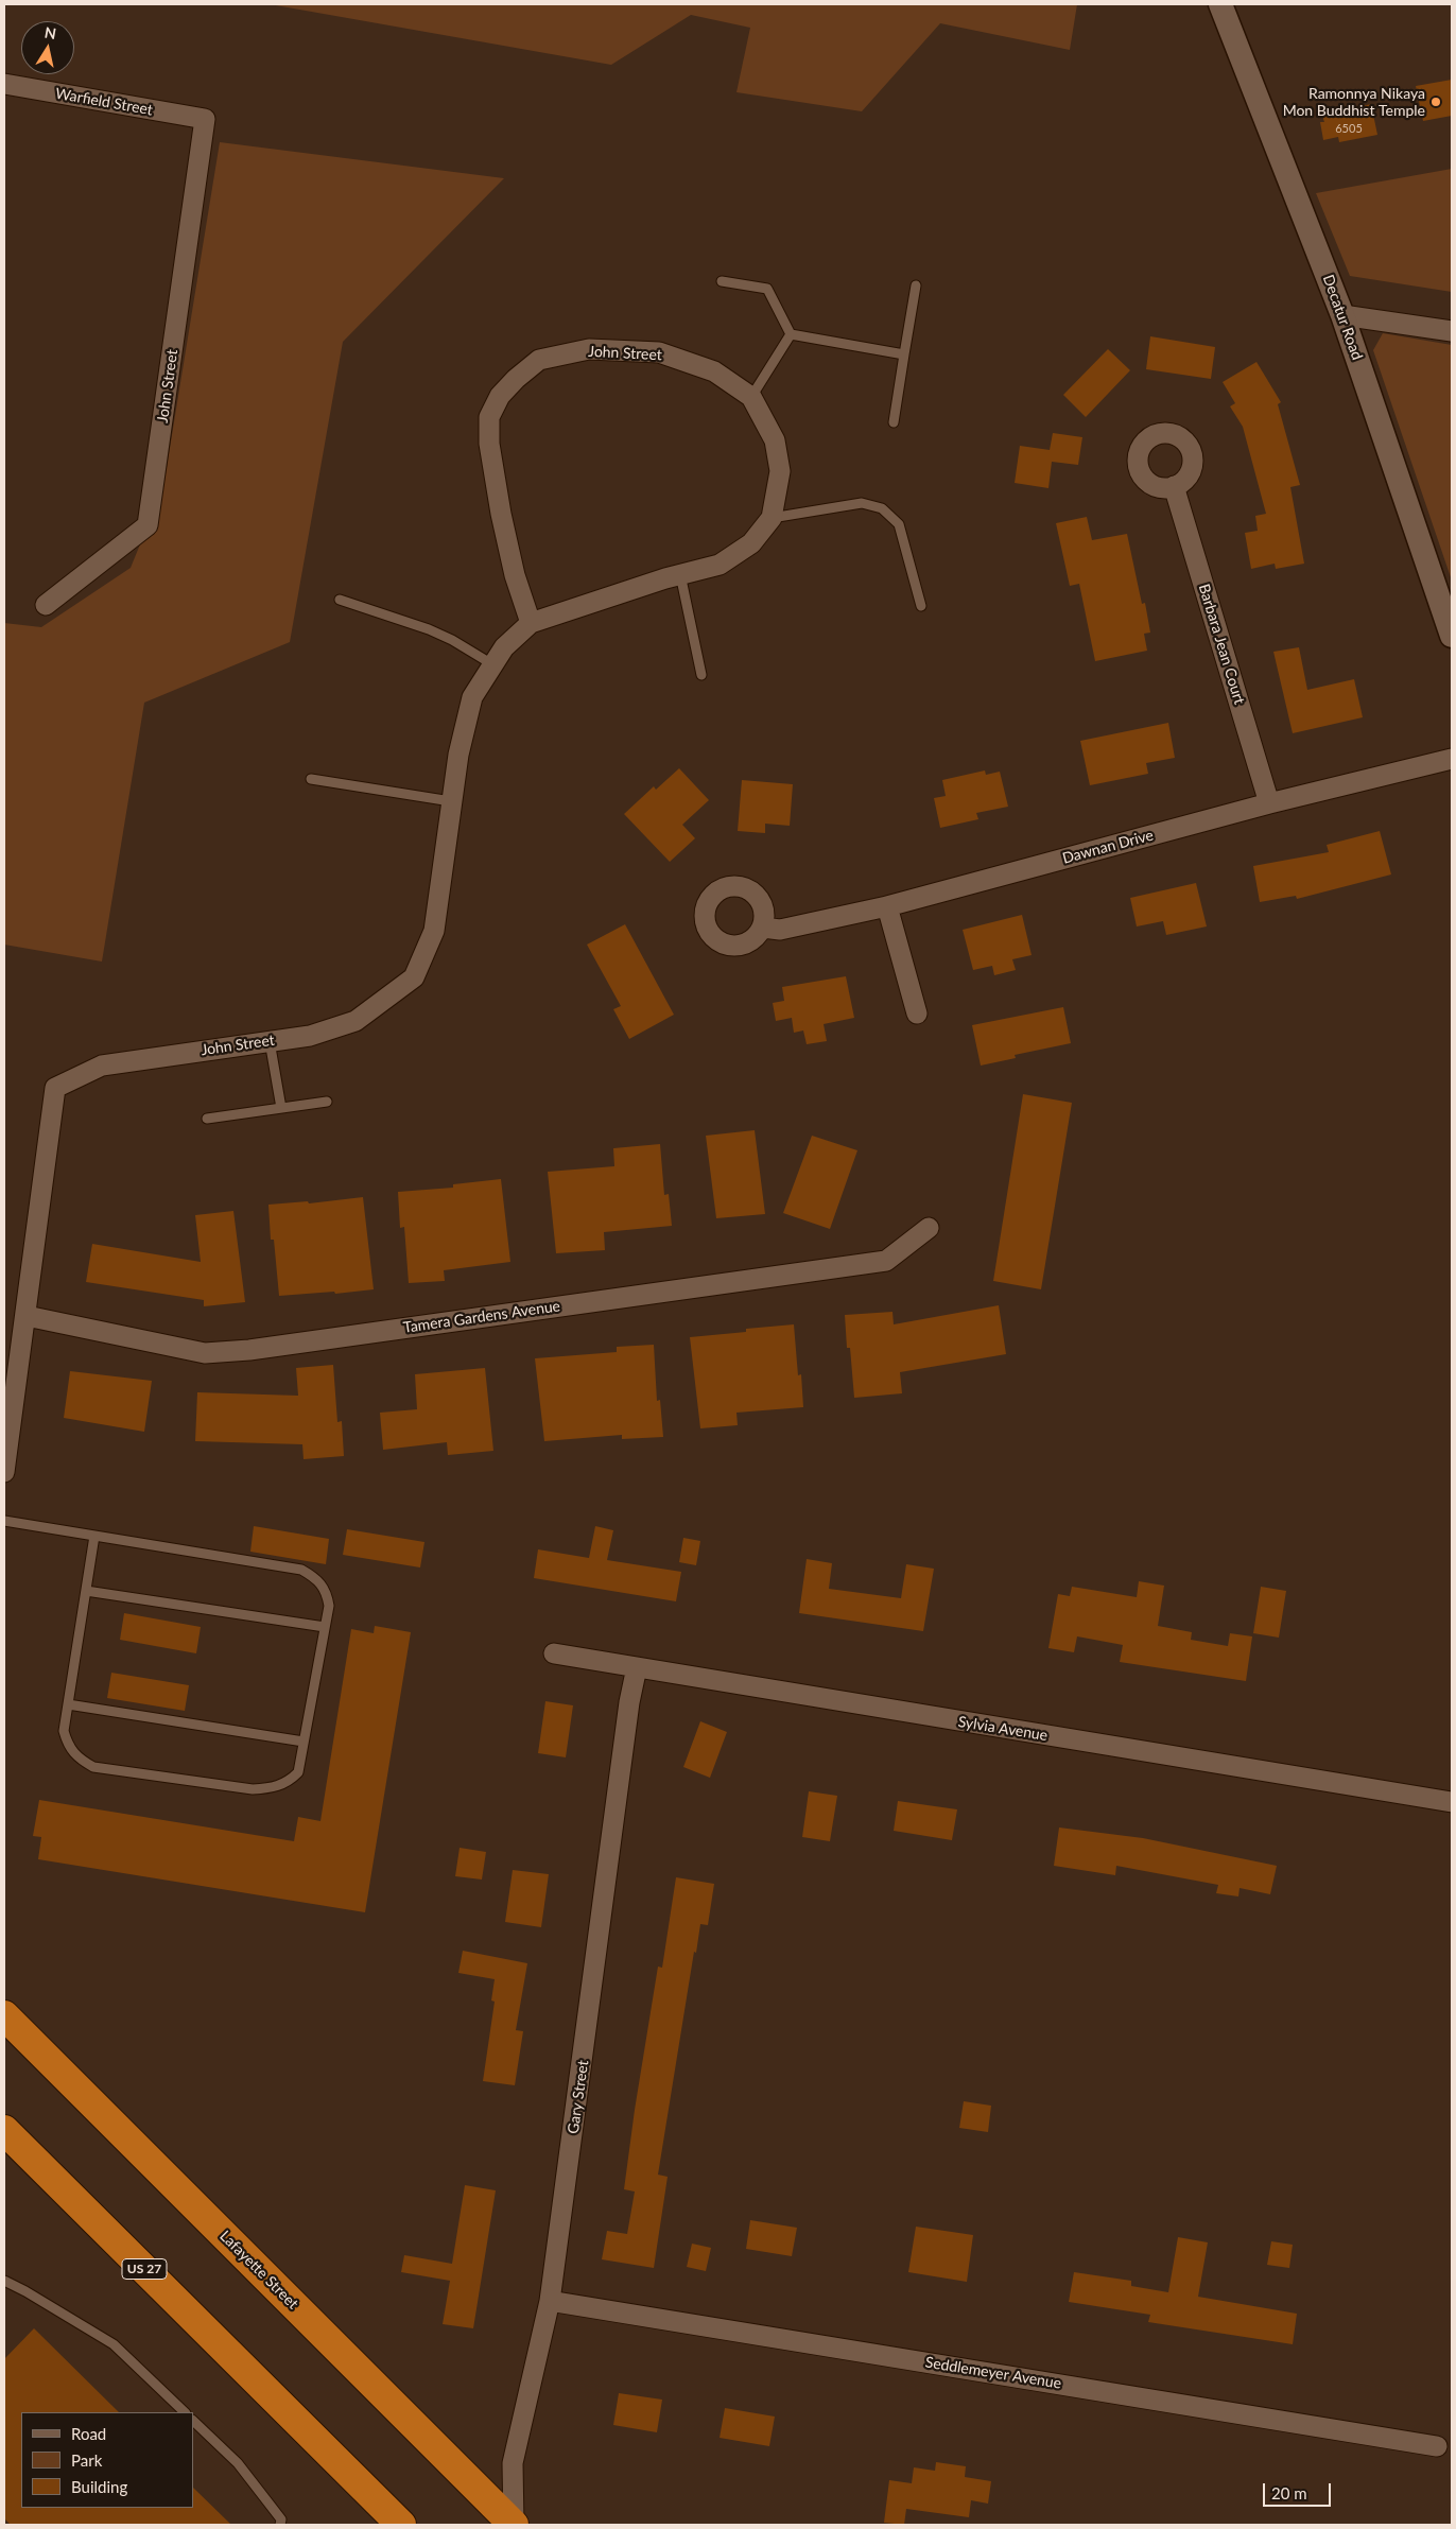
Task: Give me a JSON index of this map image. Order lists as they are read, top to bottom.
{
  "streets": {
    "highway": ["US 27", "Lafayette Street"],
    "street": [
      "Warfield Street",
      "Decatur Road",
      "John Street",
      "Barbara Jean Court",
      "Dawnan Drive",
      "Tamera Gardens Avenue",
      "Sylvia Avenue",
      "Gary Street",
      "Seddlemeyer Avenue"
    ]
  },
  "crossings": [
    ["Warfield Street", "John Street"],
    ["John Street", "Tamera Gardens Avenue"],
    ["Barbara Jean Court", "Dawnan Drive"],
    ["Sylvia Avenue", "Gary Street"],
    ["Gary Street", "Lafayette Street"],
    ["Gary Street", "Seddlemeyer Avenue"]
  ],
  "places": ["Ramonnya Nikaya Mon Buddhist Temple"],
  "house_numbers": ["6505"],
  "legend": ["Road", "Park", "Building"],
  "scale_bar": "20 m",
  "north": "top"
}
